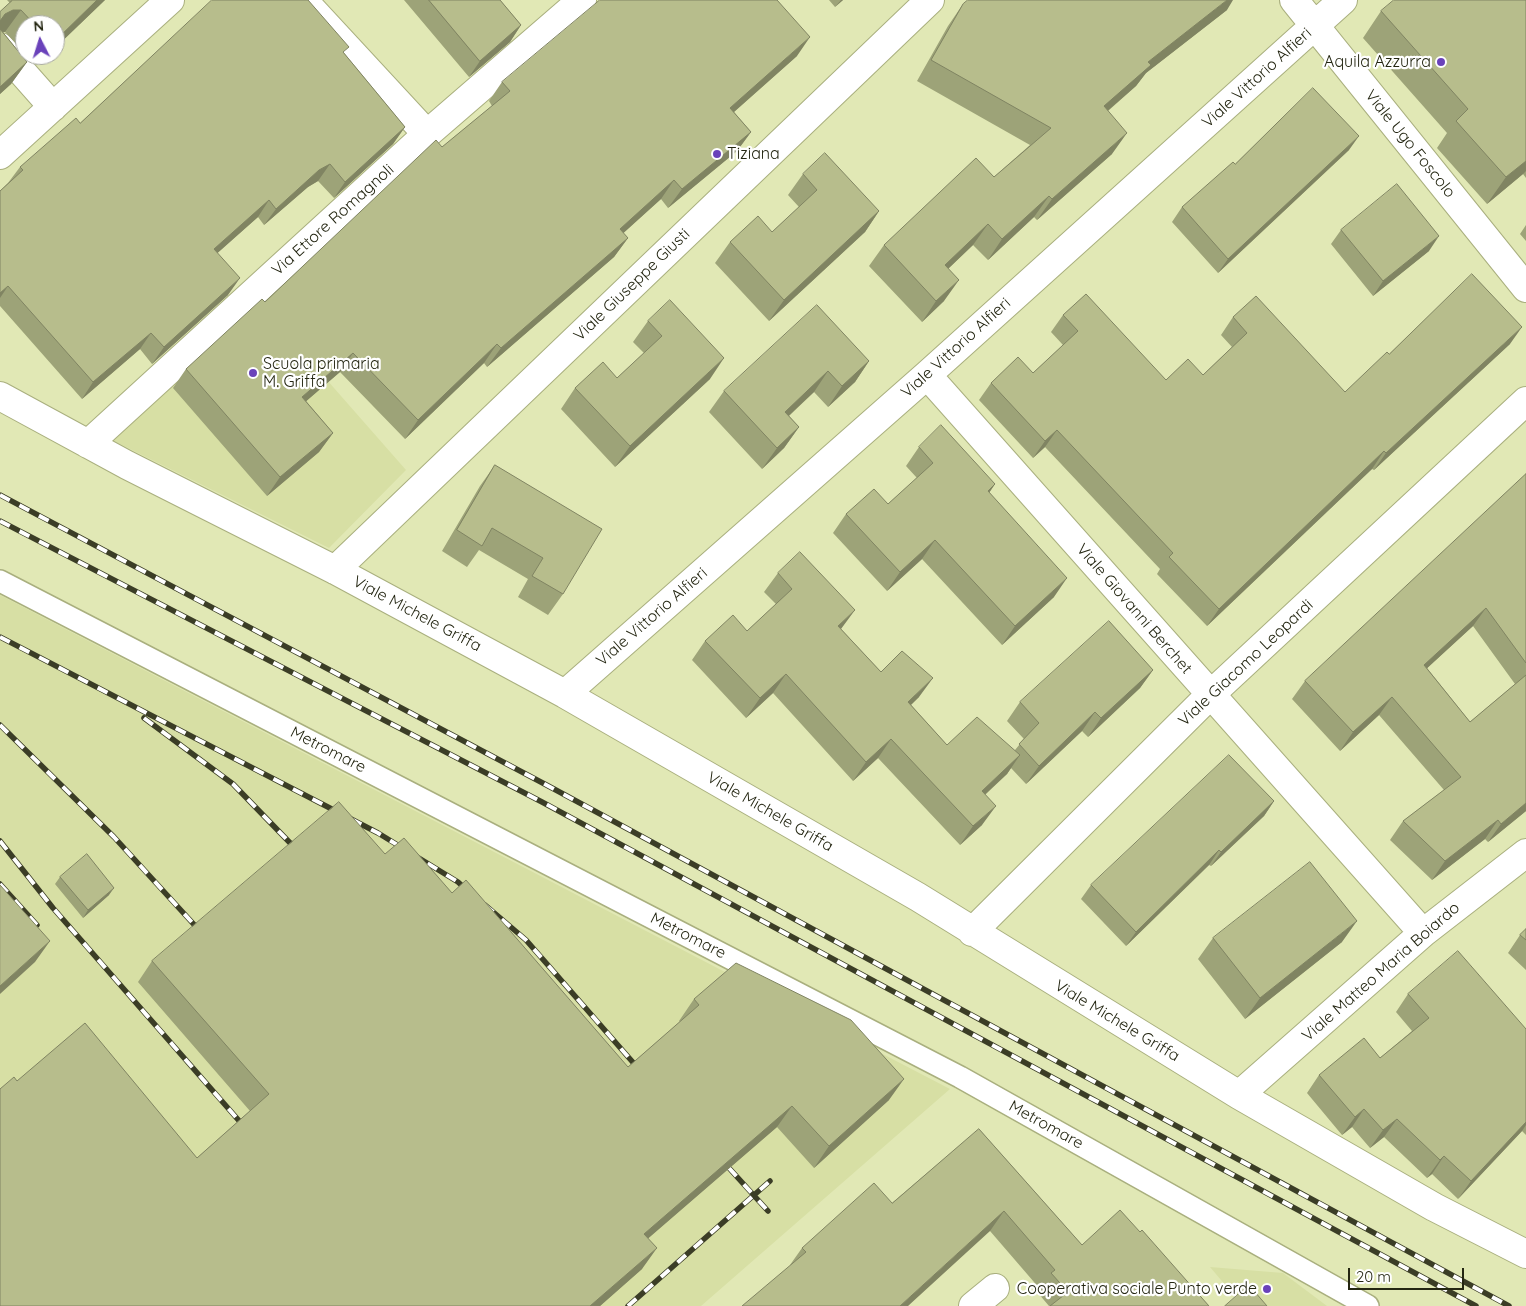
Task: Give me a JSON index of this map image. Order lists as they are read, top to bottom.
{
  "streets": {
    "street": [
      "Viale Vittorio Alfieri",
      "Viale Ugo Foscolo",
      "Via Ettore Romagnoli",
      "Viale Giuseppe Giusti",
      "Viale Giovanni Berchet",
      "Viale Michele Griffa",
      "Viale Giacomo Leopardi",
      "Viale Matteo Maria Boiardo"
    ],
    "lane": ["Metromare"]
  },
  "crossings": [
    ["Viale Vittorio Alfieri", "Viale Ugo Foscolo"],
    ["Viale Vittorio Alfieri", "Viale Giovanni Berchet"],
    ["Viale Vittorio Alfieri", "Viale Michele Griffa"],
    ["Via Ettore Romagnoli", "Viale Michele Griffa"],
    ["Viale Giuseppe Giusti", "Viale Michele Griffa"],
    ["Viale Giovanni Berchet", "Viale Giacomo Leopardi"],
    ["Viale Giovanni Berchet", "Viale Matteo Maria Boiardo"],
    ["Viale Michele Griffa", "Viale Giacomo Leopardi"],
    ["Viale Michele Griffa", "Viale Matteo Maria Boiardo"]
  ],
  "places": [
    "Aquila Azzurra",
    "Tiziana",
    "Scuola primaria M. Griffa",
    "Cooperativa sociale Punto verde"
  ],
  "scale_bar": "20 m",
  "north": "top"
}
